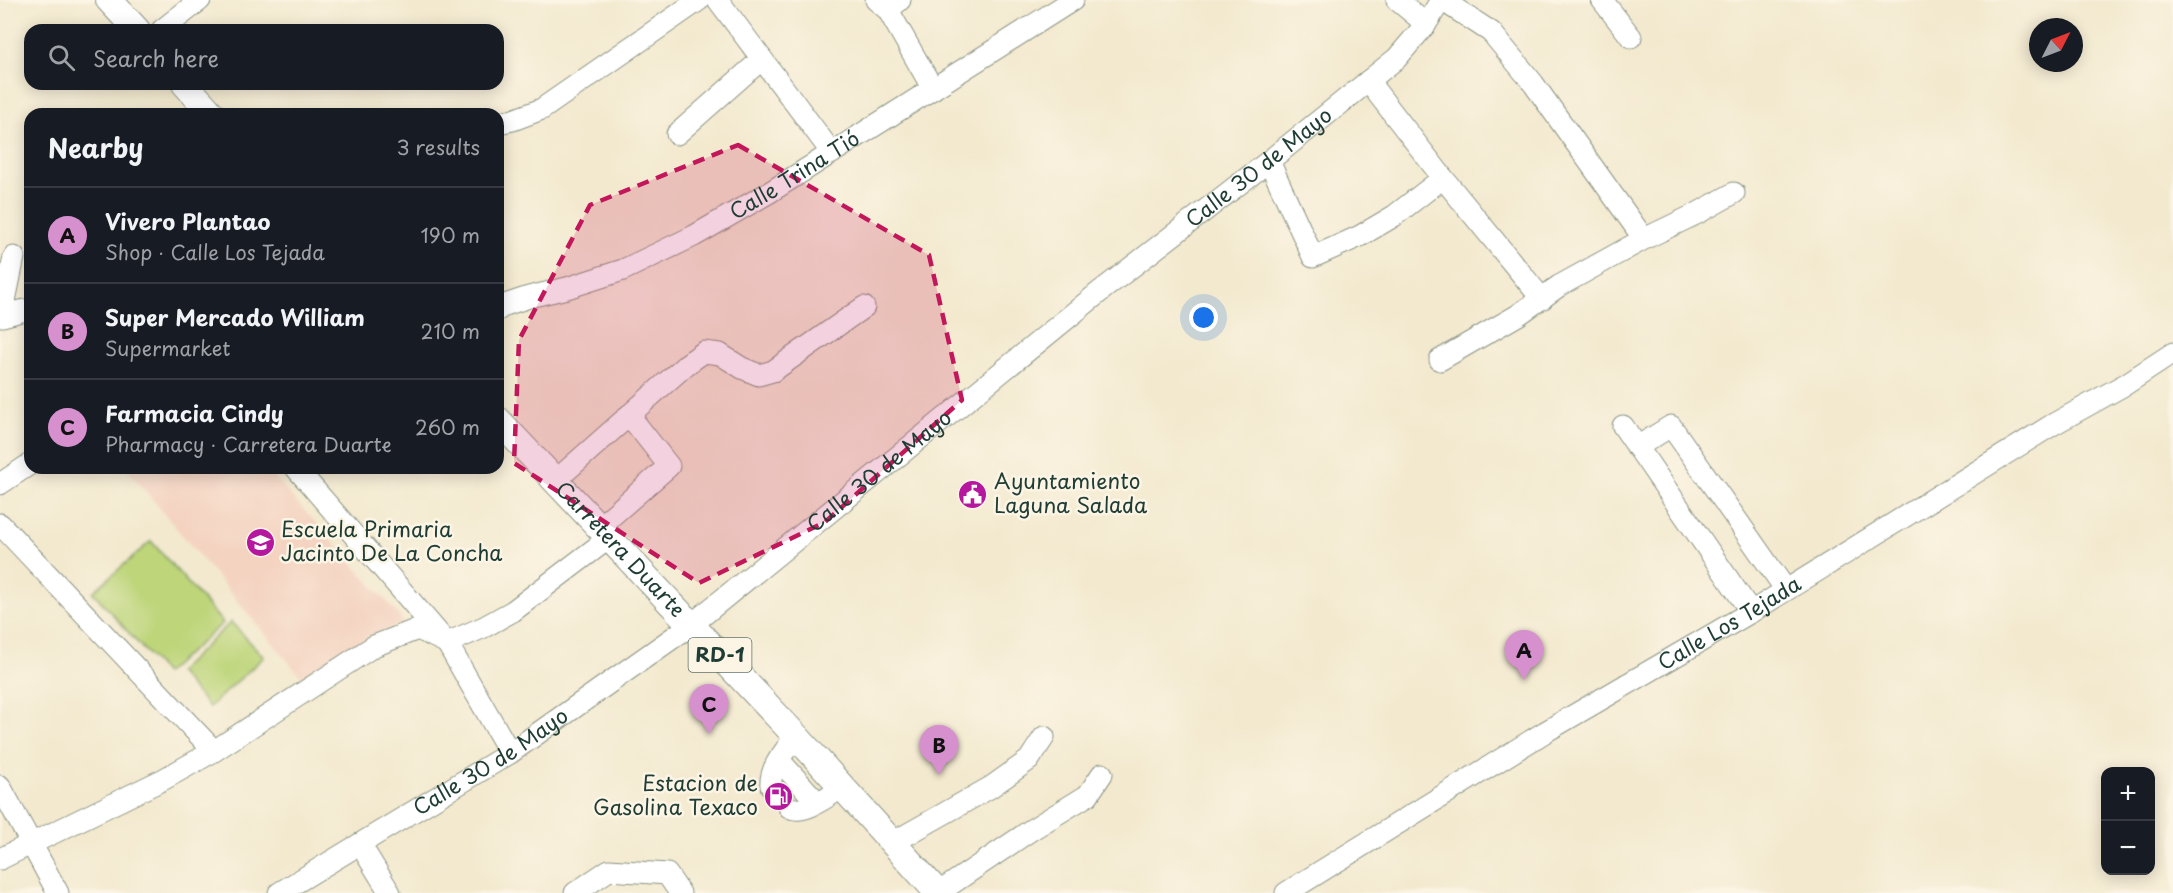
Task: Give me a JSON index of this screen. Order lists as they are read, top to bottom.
{
  "streets": {
    "main road": ["Carretera Duarte", "RD-1"],
    "street": ["Calle 30 de Mayo", "Calle Trina Tió", "Calle Los Tejada"]
  },
  "crossings": [
    ["Calle 30 de Mayo", "Carretera Duarte"]
  ],
  "places": {
    "public building": ["Ayuntamiento Laguna Salada"],
    "school or university": ["Escuela Primaria Jacinto De La Concha"],
    "fuel station": ["Estacion de Gasolina Texaco"]
  },
  "north": "top right",
  "page": {
    "search": "Search here",
    "heading": ["Nearby", "3 results"],
    "list": [
      {
        "mark": "A",
        "name": "Vivero Plantao",
        "note": "Shop · Calle Los Tejada",
        "value": "190 m"
      },
      {
        "mark": "B",
        "name": "Super Mercado William",
        "note": "Supermarket",
        "value": "210 m"
      },
      {
        "mark": "C",
        "name": "Farmacia Cindy",
        "note": "Pharmacy · Carretera Duarte",
        "value": "260 m"
      }
    ],
    "pins": ["A", "C", "B"],
    "map_buttons": ["+", "−"]
  }
}
